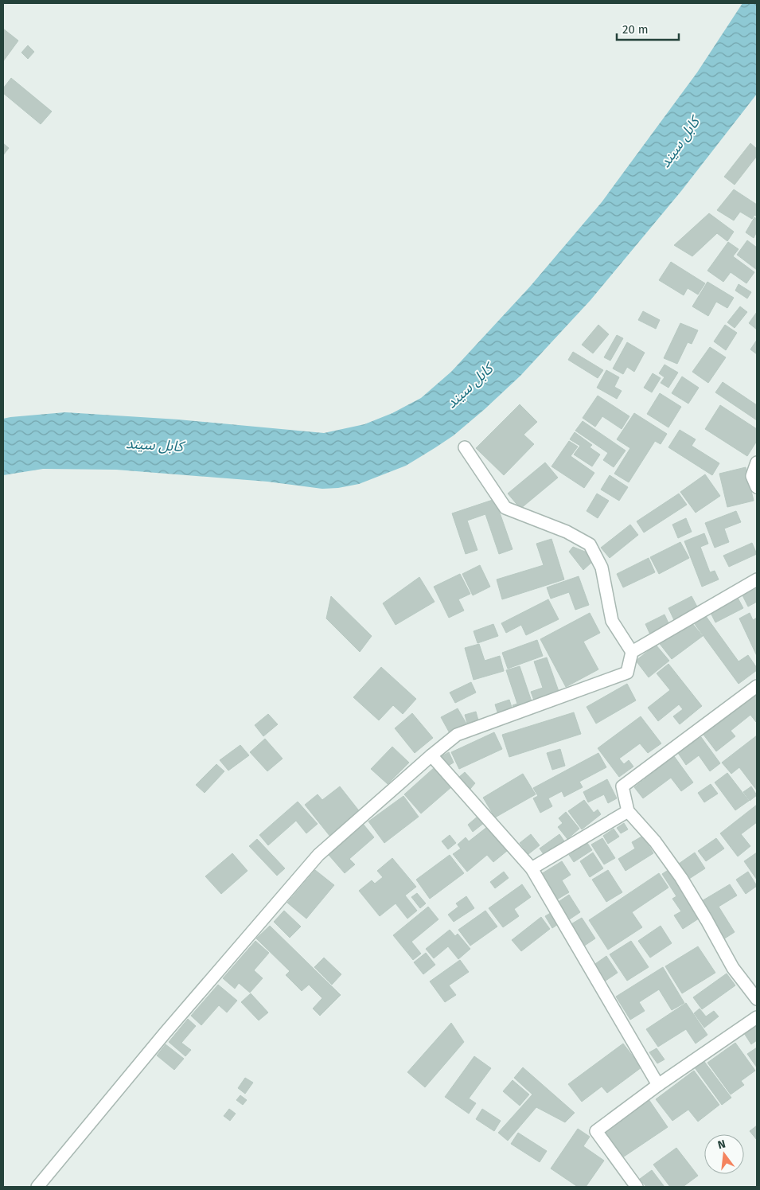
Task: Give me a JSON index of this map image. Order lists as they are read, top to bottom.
{
  "water": ["کابل سيند"],
  "scale_bar": "20 m",
  "north": "top"
}
